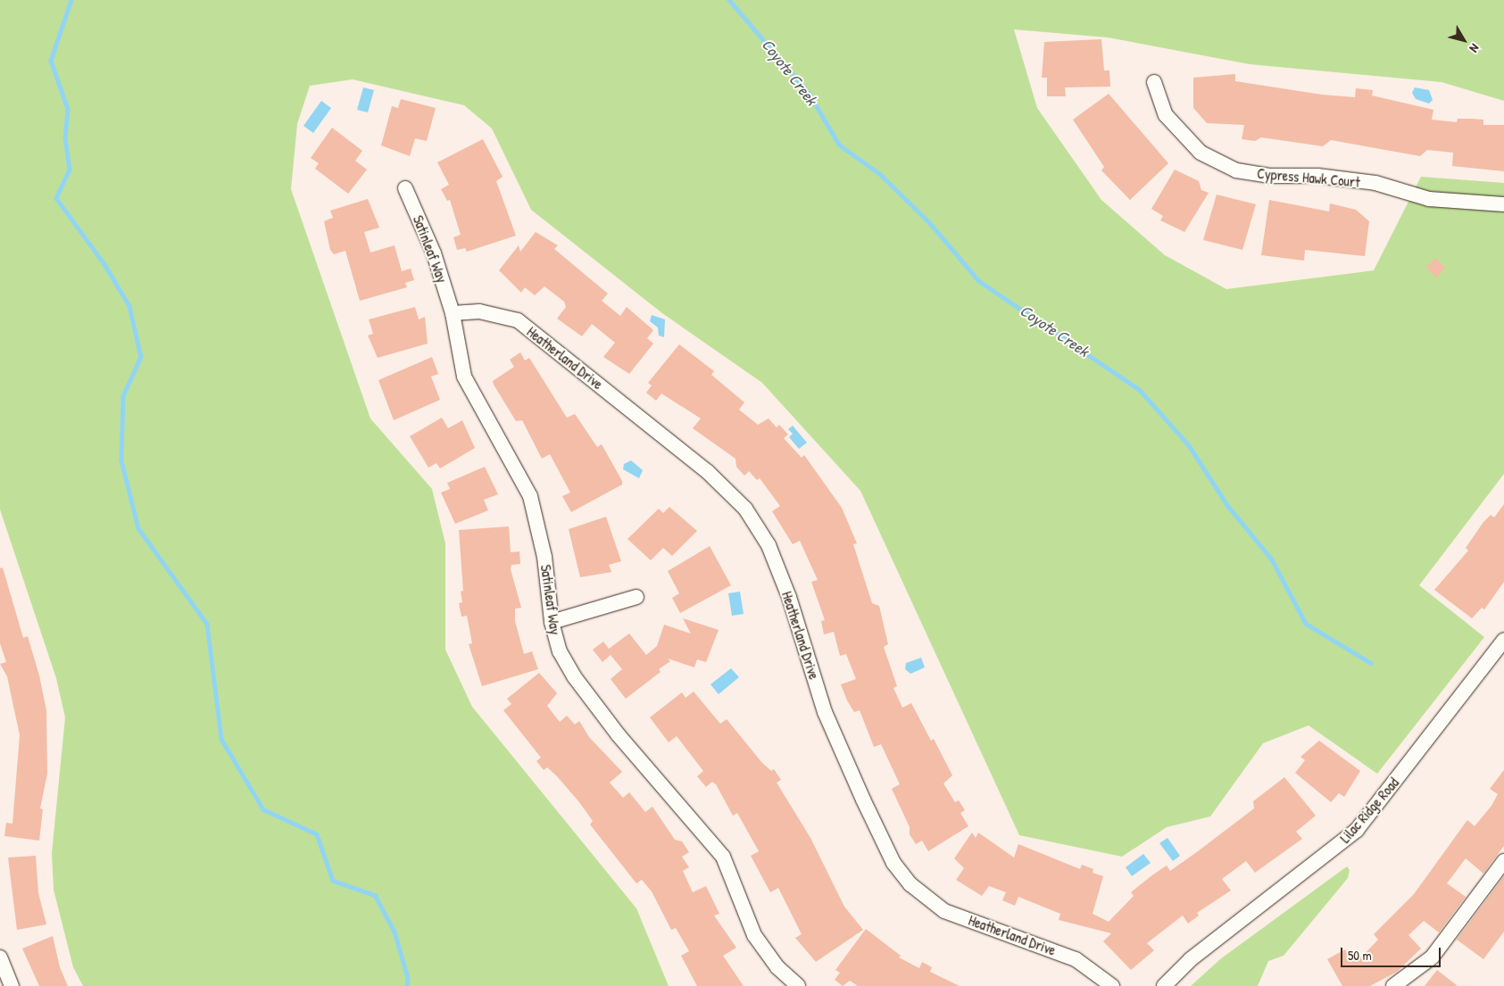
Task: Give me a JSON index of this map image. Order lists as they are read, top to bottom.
{
  "streets": {
    "street": [
      "Cypress Hawk Court",
      "Satinleaf Way",
      "Heatherland Drive",
      "Lilac Ridge Road"
    ]
  },
  "crossings": [
    ["Satinleaf Way", "Heatherland Drive"]
  ],
  "water": ["Coyote Creek"],
  "scale_bar": "50 m",
  "north": "bottom right"
}
